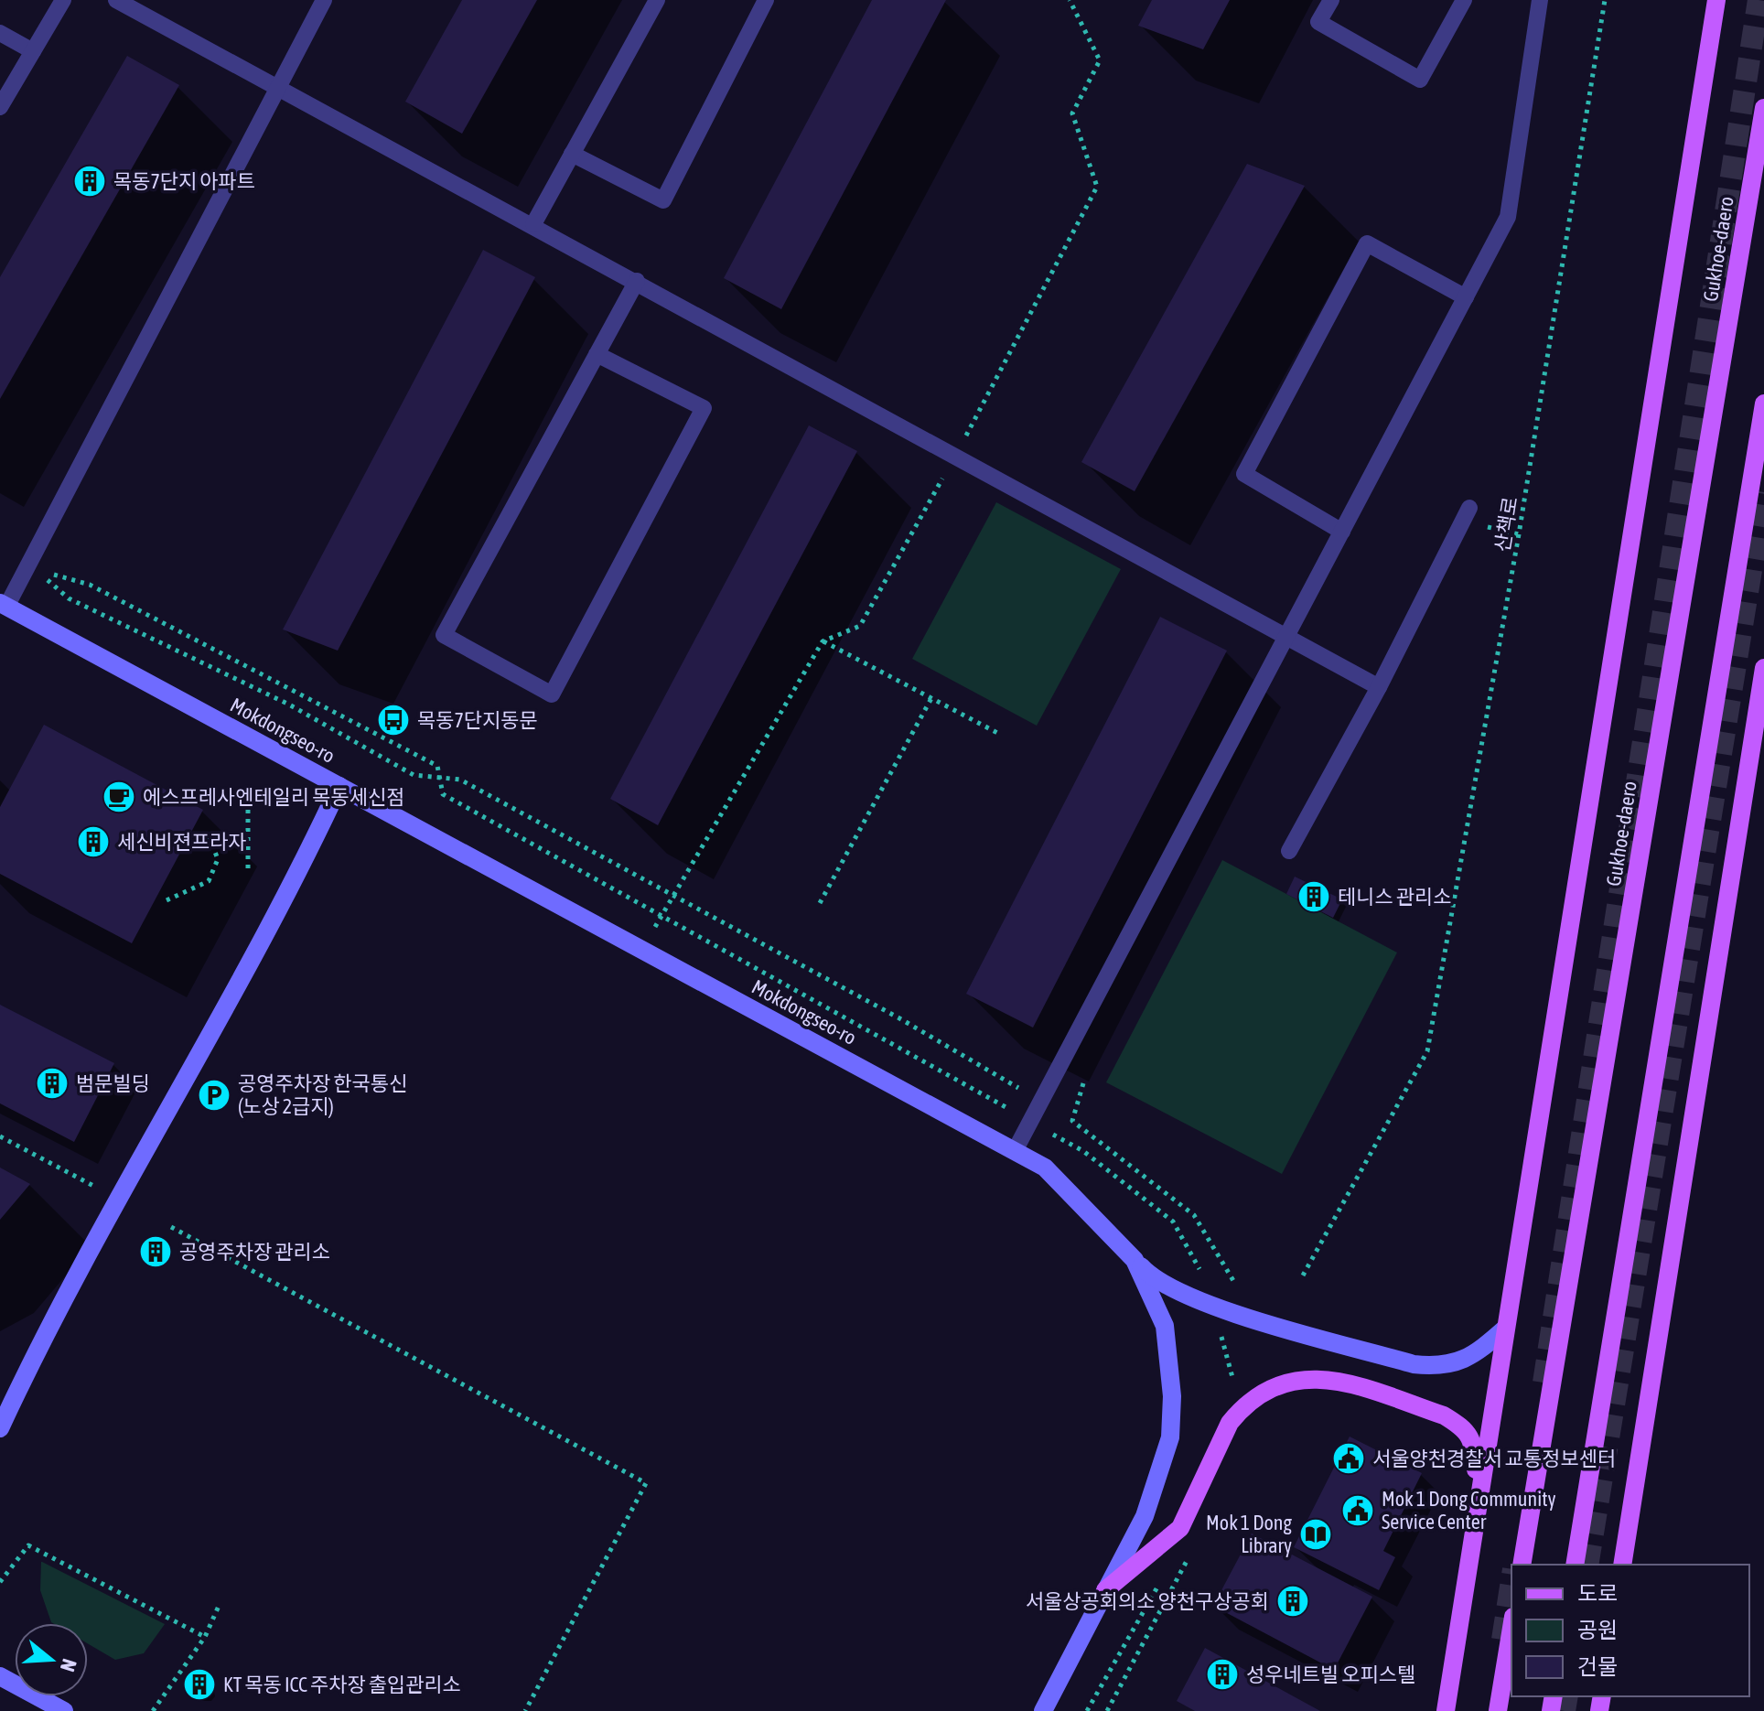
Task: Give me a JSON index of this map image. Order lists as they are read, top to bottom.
{
  "streets": {
    "main road": ["Gukhoe-daero", "Mokdongseo-ro"],
    "path": ["산책로"]
  },
  "places": {
    "building": [
      "목동7단지 아파트",
      "세신비젼프라자",
      "테니스 관리소",
      "범문빌딩",
      "공영주차장 관리소",
      "서울상공회의소 양천구상공회",
      "성우네트빌 오피스텔",
      "KT 목동 ICC 주차장 출입관리소"
    ],
    "bus stop": ["목동7단지동문"],
    "cafe": ["에스프레사엔테일리 목동세신점"],
    "parking": ["공영주차장 한국통신 (노상 2급지)"],
    "public building": ["서울양천경찰서 교통정보센터", "Mok 1 Dong Community Service Center"],
    "library": ["Mok 1 Dong Library"]
  },
  "legend": ["도로", "공원", "건물"],
  "north": "right"
}
